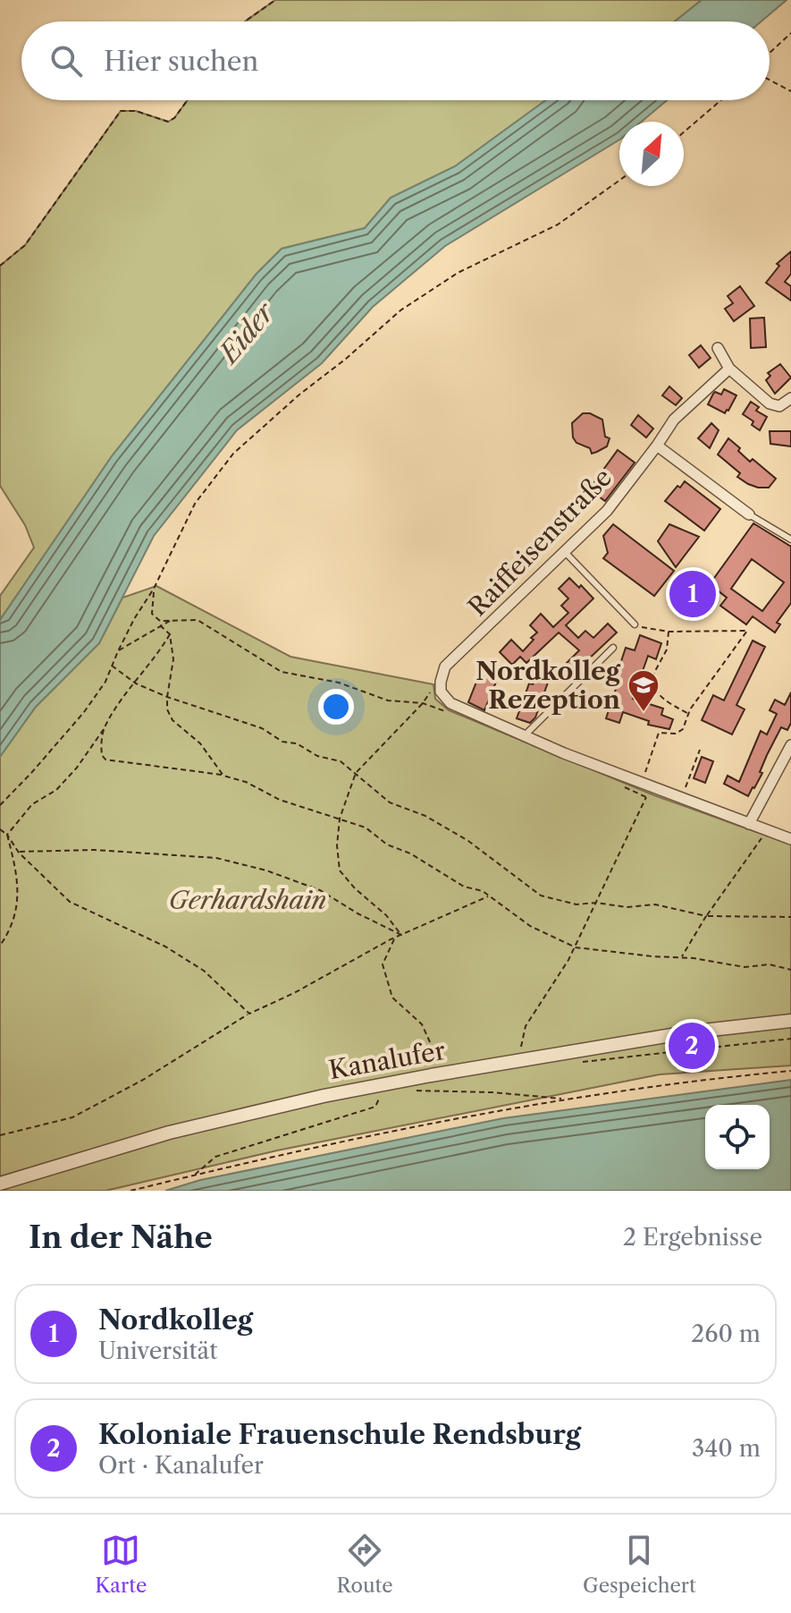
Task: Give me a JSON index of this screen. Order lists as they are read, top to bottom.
{
  "streets": {
    "street": ["Raiffeisenstraße", "Kanalufer"]
  },
  "water": ["Eider"],
  "parks": ["Gerhardshain"],
  "places": {
    "school or university": ["Nordkolleg Rezeption"]
  },
  "north": "top right",
  "page": {
    "search": "Hier suchen",
    "pins": ["1", "2"],
    "heading": ["In der Nähe", "2 Ergebnisse"],
    "list": [
      {
        "mark": "1",
        "name": "Nordkolleg",
        "note": "Universität",
        "value": "260 m"
      },
      {
        "mark": "2",
        "name": "Koloniale Frauenschule Rendsburg",
        "note": "Ort · Kanalufer",
        "value": "340 m"
      }
    ],
    "nav": ["Karte", "Route", "Gespeichert"]
  }
}
